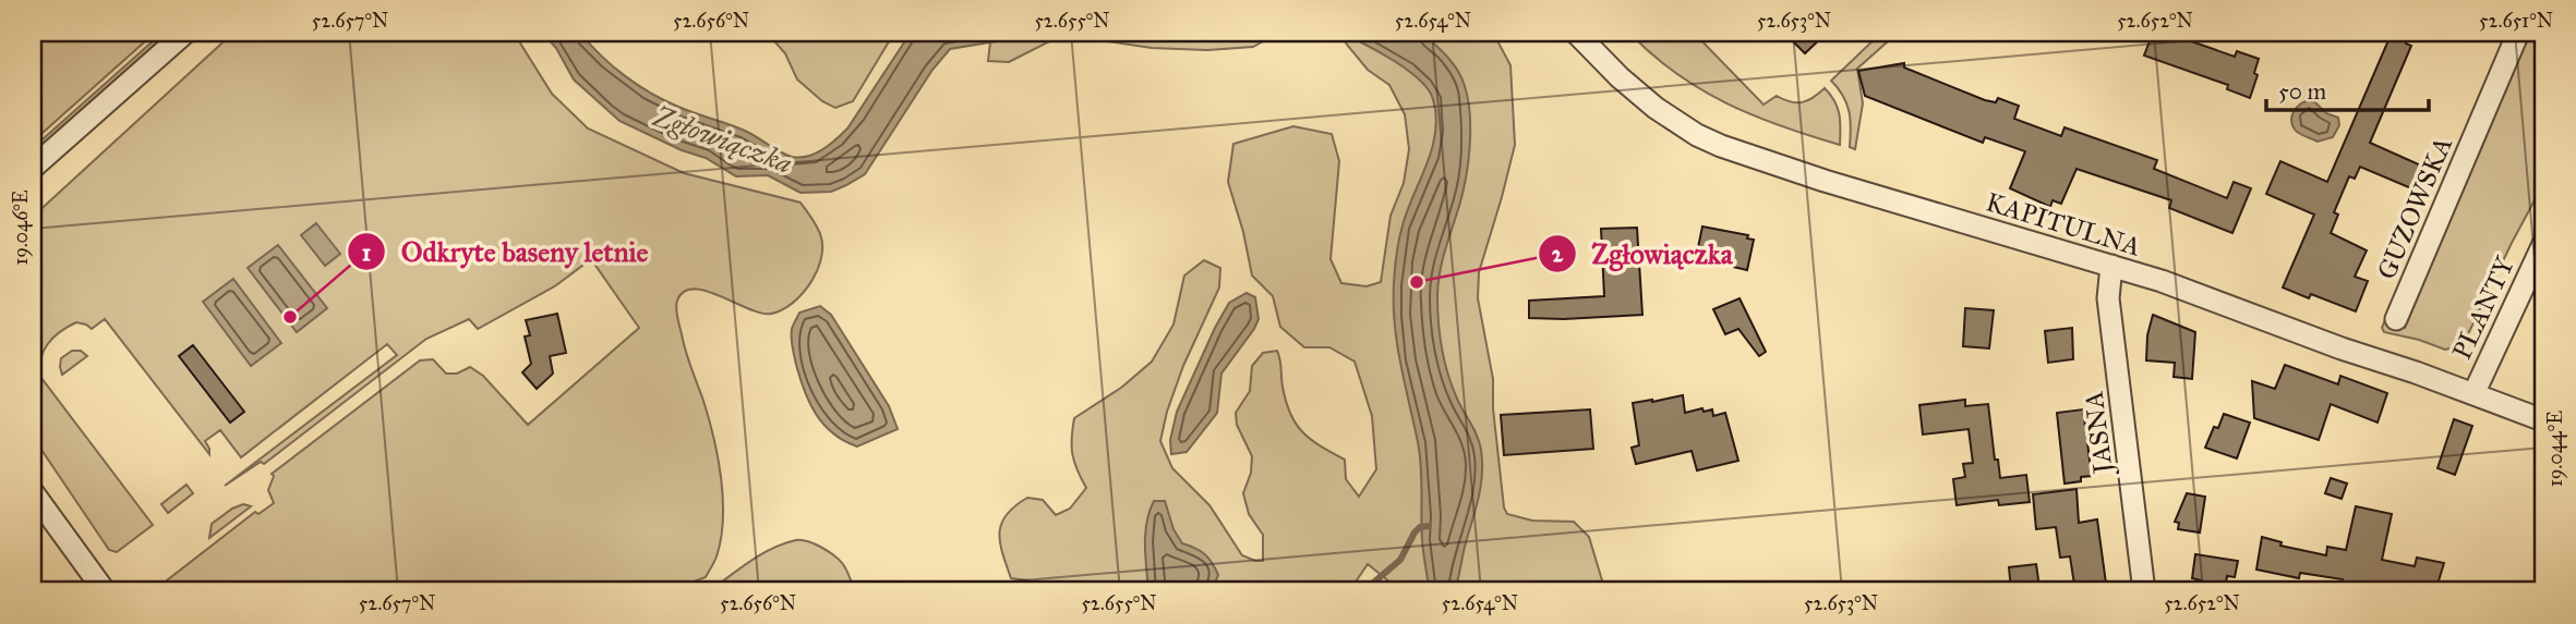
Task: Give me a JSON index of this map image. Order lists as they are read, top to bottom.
{
  "streets": {
    "street": [
      "GUZOWSKA",
      "KAPITULNA",
      "PLANTY",
      "JASNA"
    ]
  },
  "crossings": [
    ["KAPITULNA", "PLANTY"],
    ["KAPITULNA", "JASNA"]
  ],
  "water": ["Zgłowiączka"],
  "places": ["Zgłowiączka", "Odkryte baseny letnie"],
  "scale_bar": "50 m",
  "coordinates": [
    "52.657°N",
    "52.656°N",
    "52.655°N",
    "52.654°N",
    "52.653°N",
    "52.652°N",
    "52.651°N",
    "19.046°E",
    "19.044°E"
  ]
}
